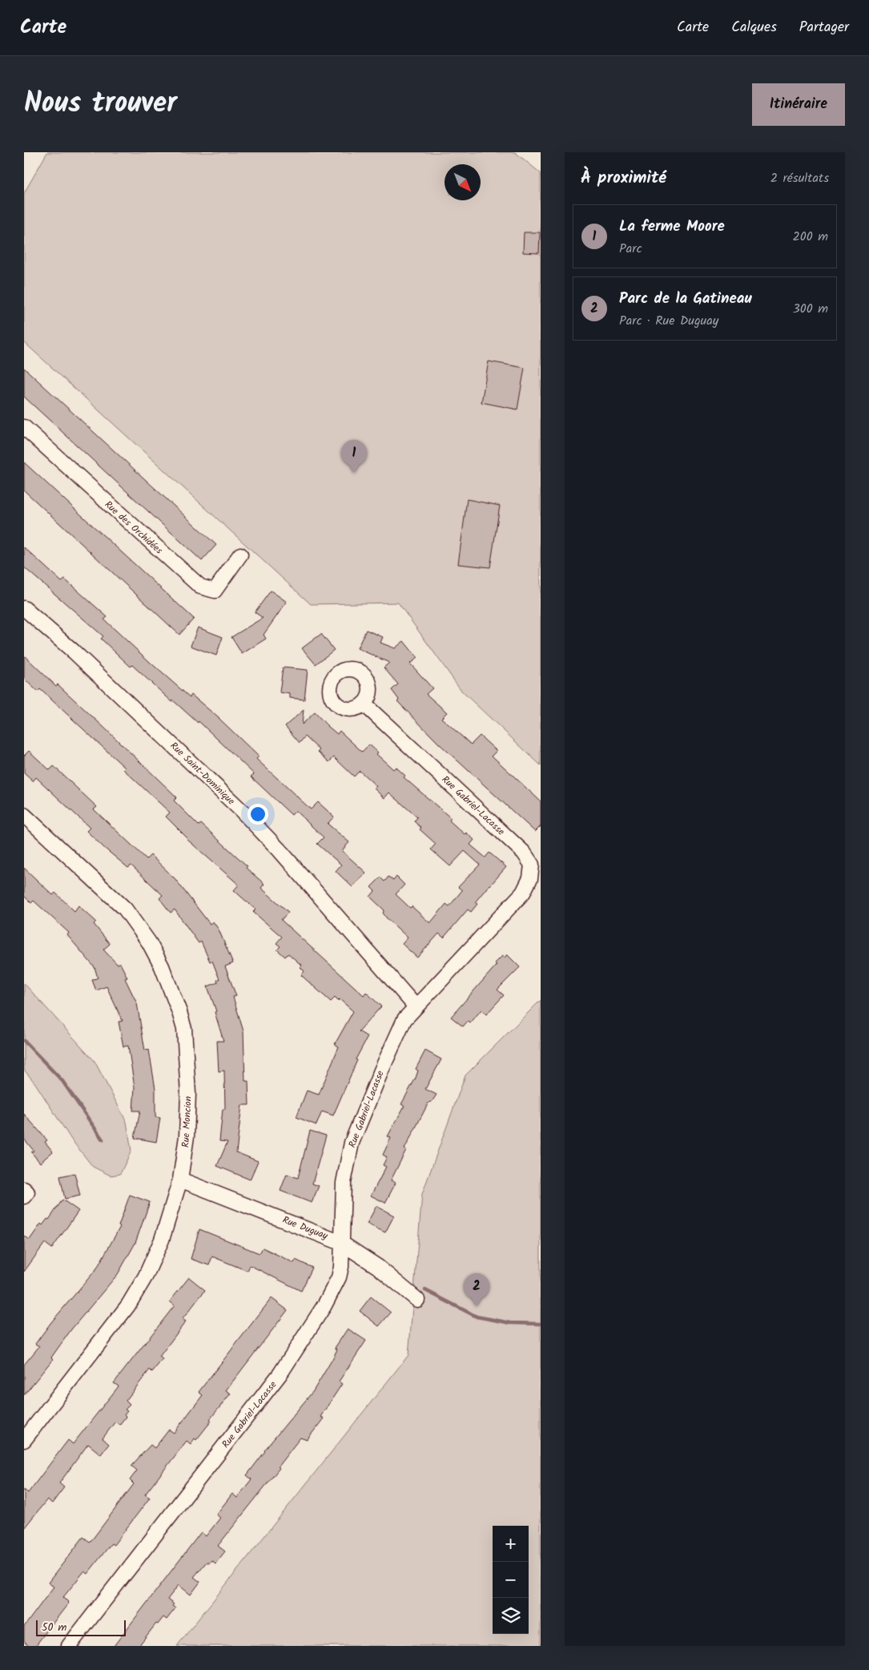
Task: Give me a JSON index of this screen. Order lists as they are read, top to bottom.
{
  "streets": {
    "street": [
      "Rue des Orchidées",
      "Rue Saint-Dominique",
      "Rue Gabriel-Lacasse",
      "Rue Moncion",
      "Rue Duguay"
    ]
  },
  "crossings": [
    ["Rue Saint-Dominique", "Rue Gabriel-Lacasse"],
    ["Rue Gabriel-Lacasse", "Rue Duguay"],
    ["Rue Moncion", "Rue Duguay"]
  ],
  "scale_bar": "50 m",
  "north": "bottom right",
  "page": {
    "header": "Carte",
    "nav": ["Carte", "Calques", "Partager"],
    "title": "Nous trouver",
    "buttons": "Itinéraire",
    "heading": ["À proximité", "2 résultats"],
    "list": [
      {
        "mark": "1",
        "name": "La ferme Moore",
        "note": "Parc",
        "value": "200 m"
      },
      {
        "mark": "2",
        "name": "Parc de la Gatineau",
        "note": "Parc · Rue Duguay",
        "value": "300 m"
      }
    ],
    "pins": ["1", "2"],
    "map_buttons": ["+", "−"],
    "scale": "50 m"
  }
}
